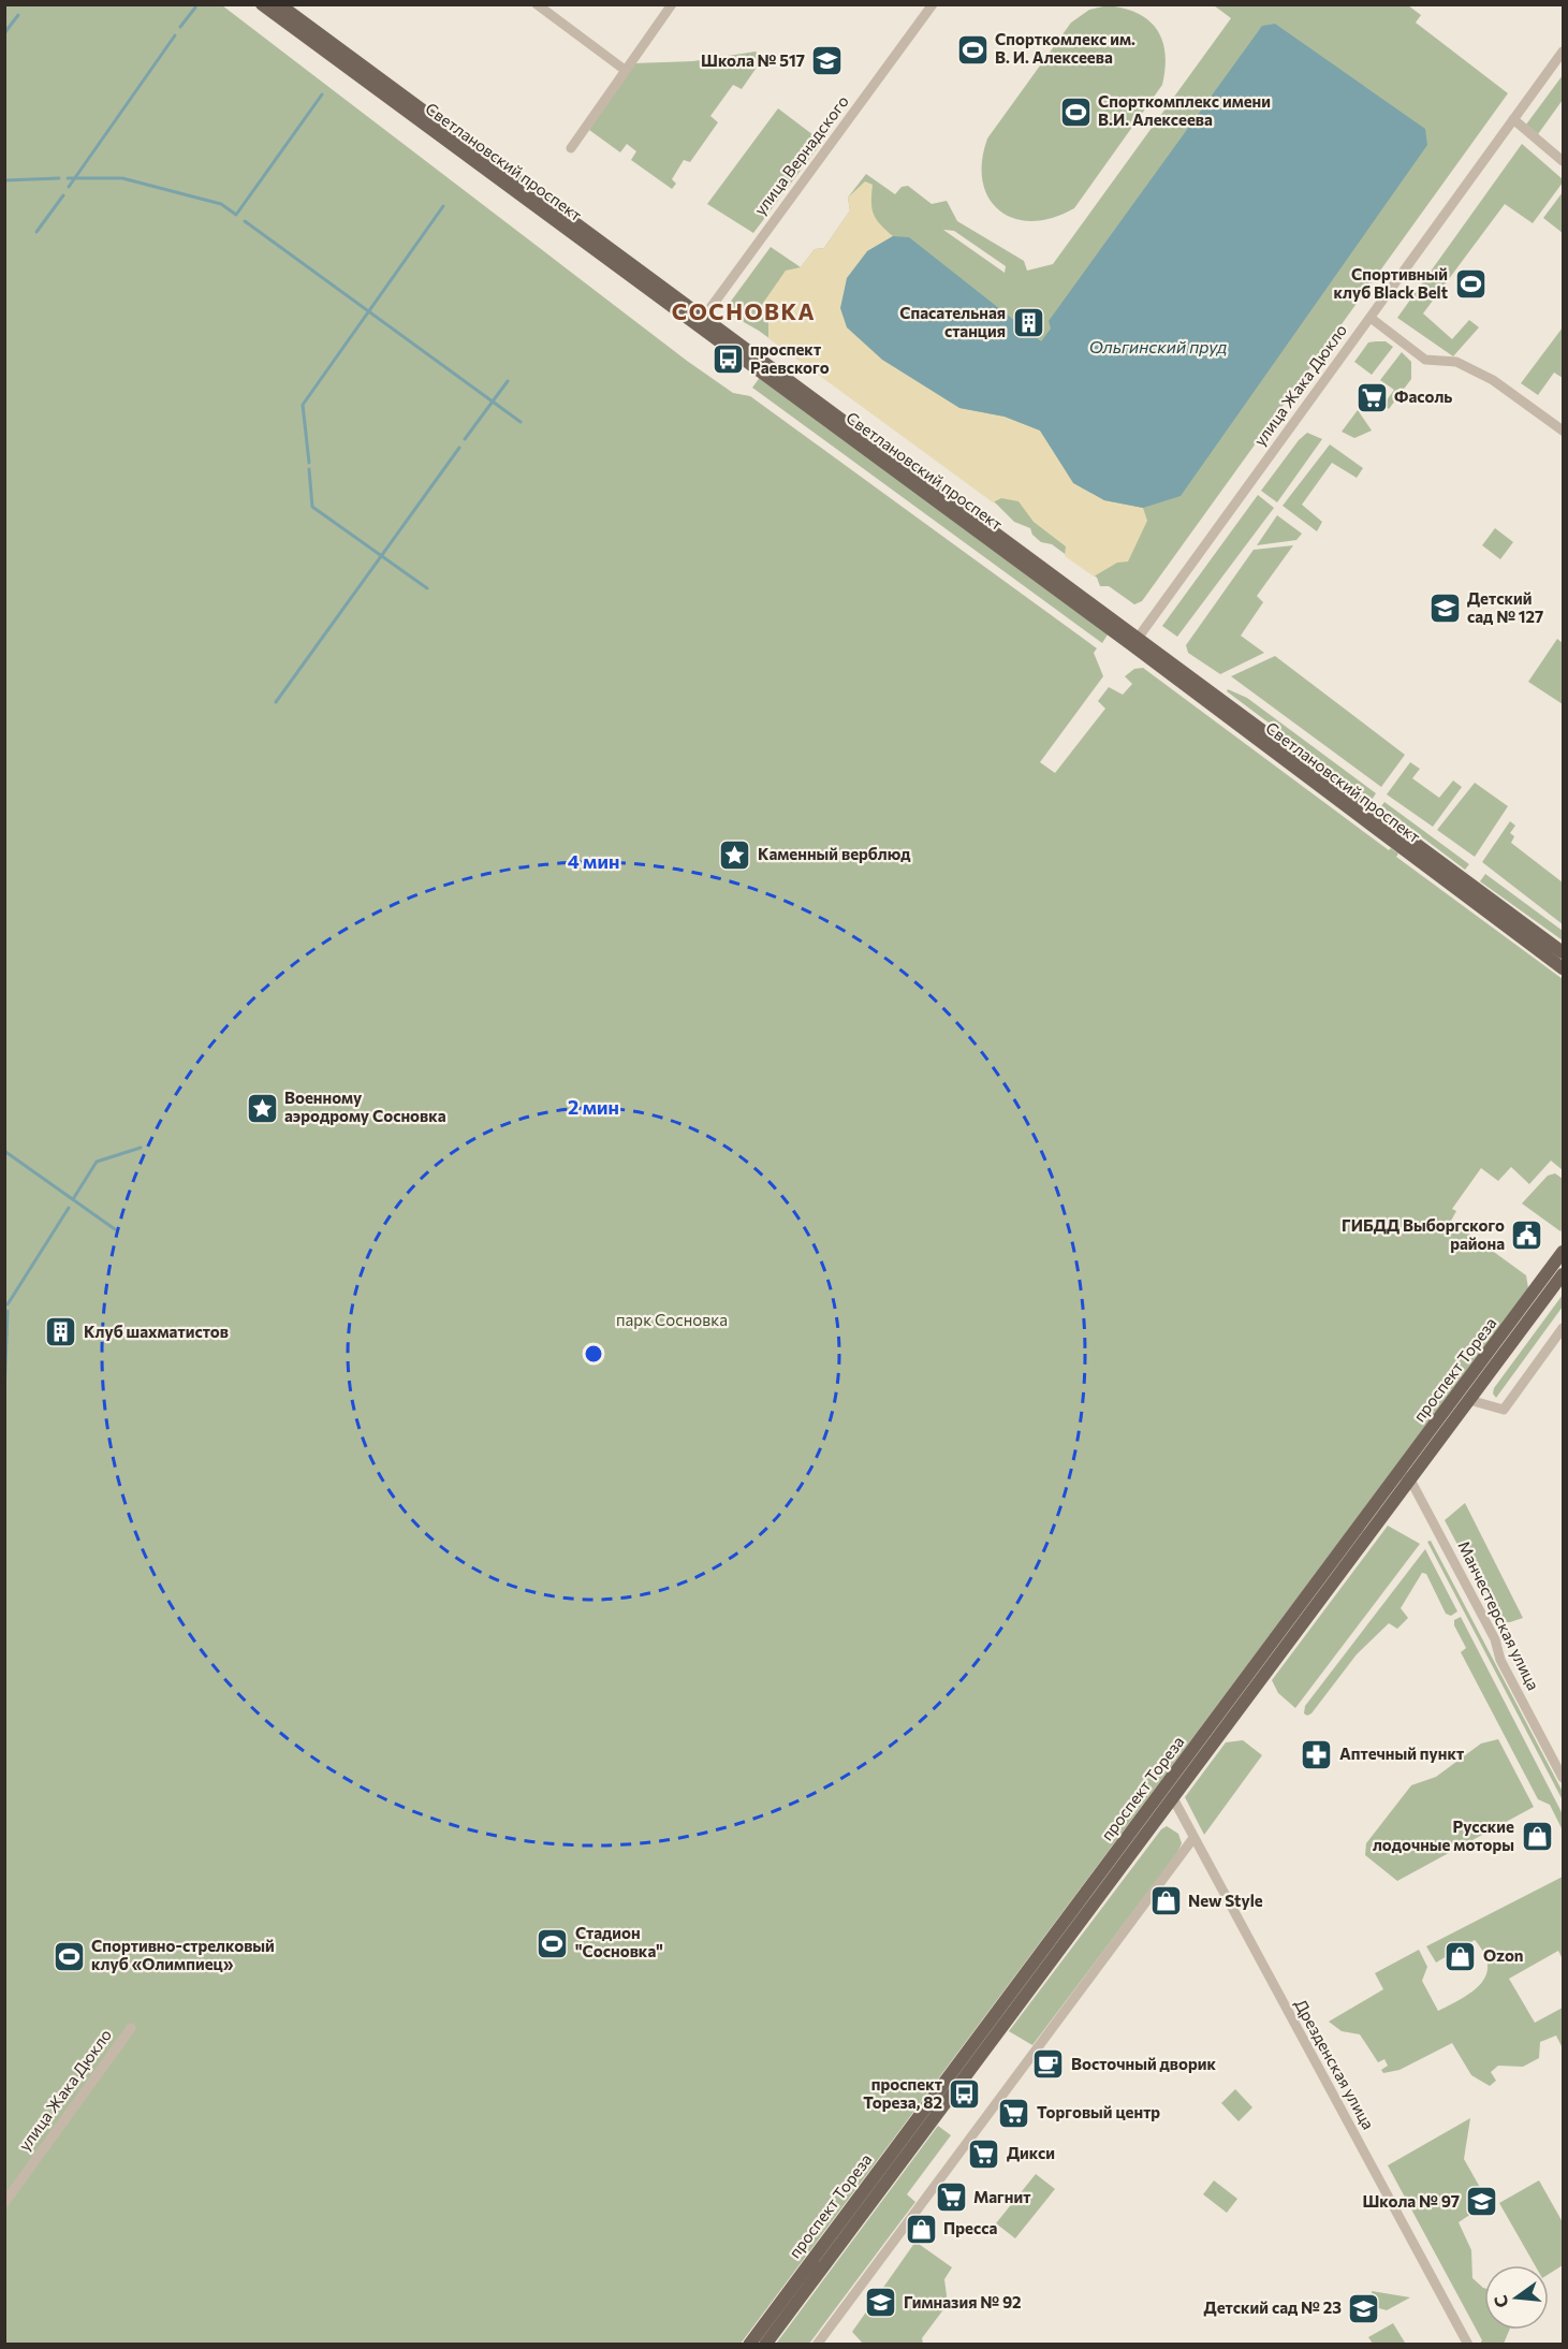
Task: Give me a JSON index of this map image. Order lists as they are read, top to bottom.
{
  "streets": {
    "main road": ["Светлановский проспект", "проспект Тореза"],
    "street": [
      "улица Вернадского",
      "улица Жака Дюкло",
      "Манчестерская улица",
      "Дрезденская улица"
    ]
  },
  "crossings": [
    ["улица Вернадского", "Светлановский проспект"],
    ["Светлановский проспект", "улица Жака Дюкло"],
    ["проспект Тореза", "Манчестерская улица"],
    ["проспект Тореза", "Дрезденская улица"]
  ],
  "districts": ["СОСНОВКА"],
  "water": ["Ольгинский пруд"],
  "parks": ["парк Сосновка"],
  "places": {
    "sports": [
      "Спорткомлекс им. В. И. Алексеева",
      "Спорткомплекс имени В.И. Алексеева",
      "Спортивный клуб Black Belt",
      "Стадион \"Сосновка\"",
      "Спортивно-стрелковый клуб «Олимпиец»"
    ],
    "school or university": [
      "Школа № 517",
      "Детский сад № 127",
      "Школа № 97",
      "Гимназия № 92",
      "Детский сад № 23"
    ],
    "building": ["Спасательная станция", "Клуб шахматистов"],
    "bus stop": ["проспект Раевского", "проспект Тореза, 82"],
    "supermarket": [
      "Фасоль",
      "Торговый центр",
      "Дикси",
      "Магнит"
    ],
    "place": ["Каменный верблюд", "Военному аэродрому Сосновка"],
    "public building": ["ГИБДД Выборгского района"],
    "pharmacy": ["Аптечный пункт"],
    "shop": [
      "Русские лодочные моторы",
      "New Style",
      "Ozon",
      "Пресса"
    ],
    "cafe": ["Восточный дворик"]
  },
  "north": "left",
  "rings": ["4 мин", "2 мин"]
}
